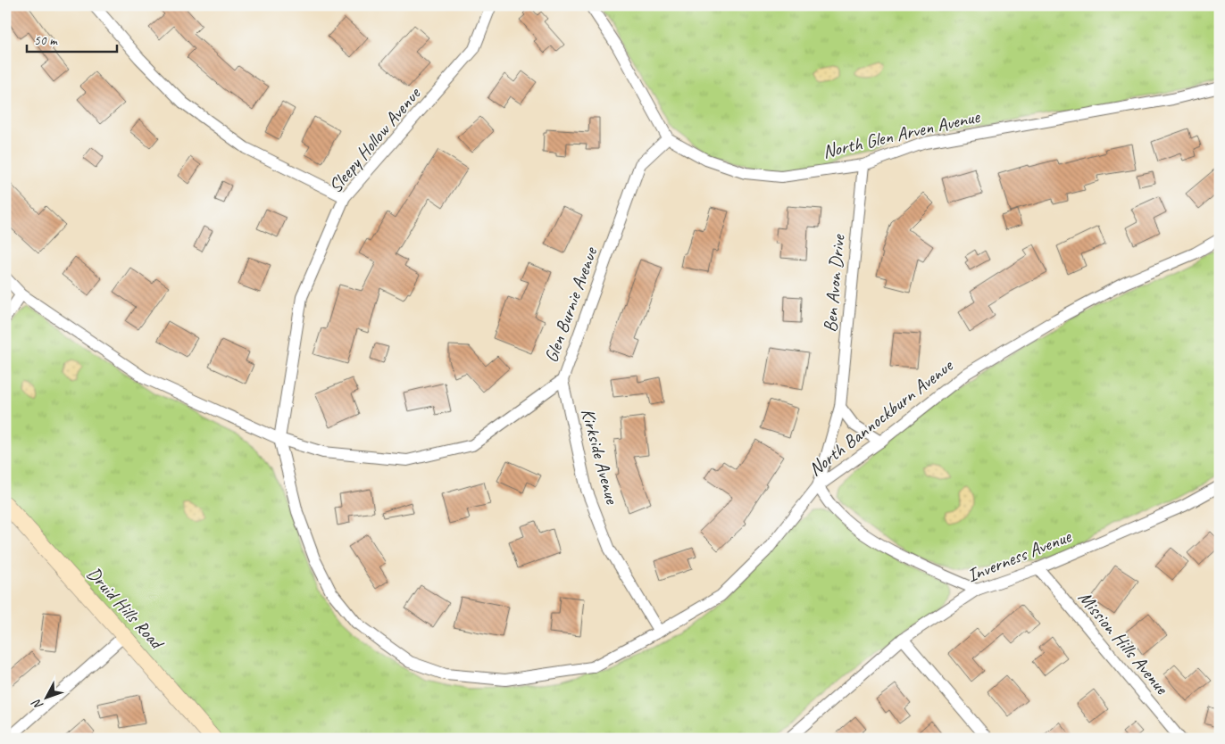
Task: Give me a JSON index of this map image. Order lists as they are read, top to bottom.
{
  "streets": {
    "street": [
      "North Glen Arven Avenue",
      "Sleepy Hollow Avenue",
      "Ben Avon Drive",
      "Glen Burnie Avenue",
      "North Bannockburn Avenue",
      "Kirkside Avenue",
      "Inverness Avenue",
      "Druid Hills Road",
      "Mission Hills Avenue"
    ]
  },
  "crossings": [
    ["North Glen Arven Avenue", "Ben Avon Drive"],
    ["North Glen Arven Avenue", "Glen Burnie Avenue"],
    ["Sleepy Hollow Avenue", "Glen Burnie Avenue"],
    ["Sleepy Hollow Avenue", "North Bannockburn Avenue"],
    ["Ben Avon Drive", "North Bannockburn Avenue"],
    ["Glen Burnie Avenue", "North Bannockburn Avenue"],
    ["Glen Burnie Avenue", "Kirkside Avenue"],
    ["North Bannockburn Avenue", "Kirkside Avenue"],
    ["Inverness Avenue", "Mission Hills Avenue"]
  ],
  "scale_bar": "50 m",
  "north": "bottom left"
}
